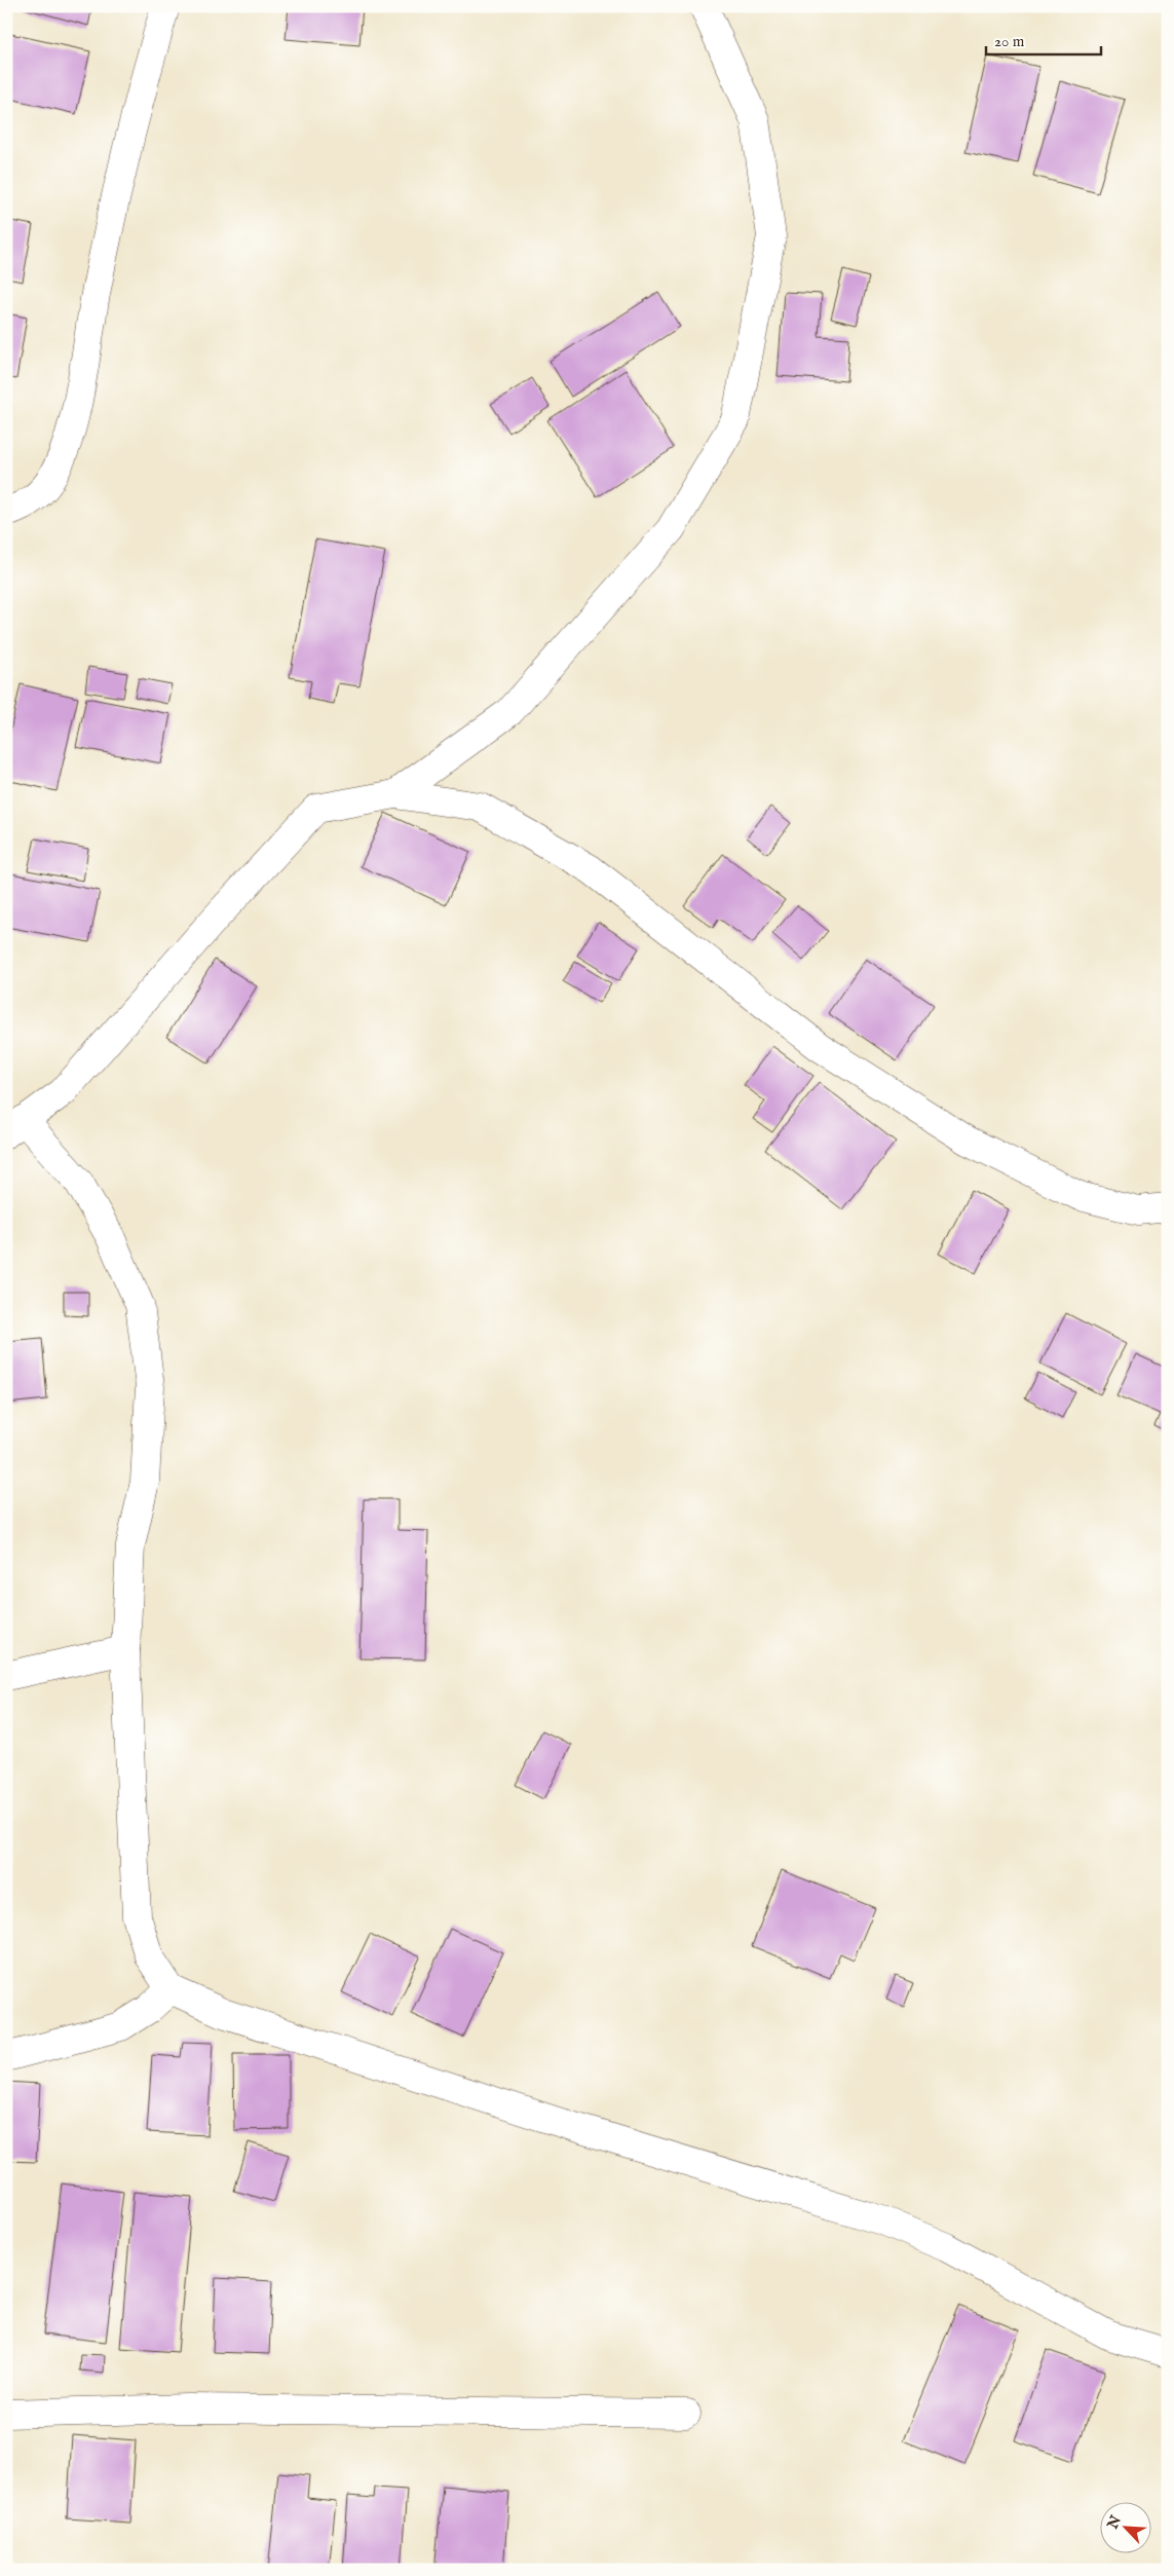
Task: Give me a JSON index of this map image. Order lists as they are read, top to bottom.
{
  "scale_bar": "20 m",
  "north": "top left"
}
